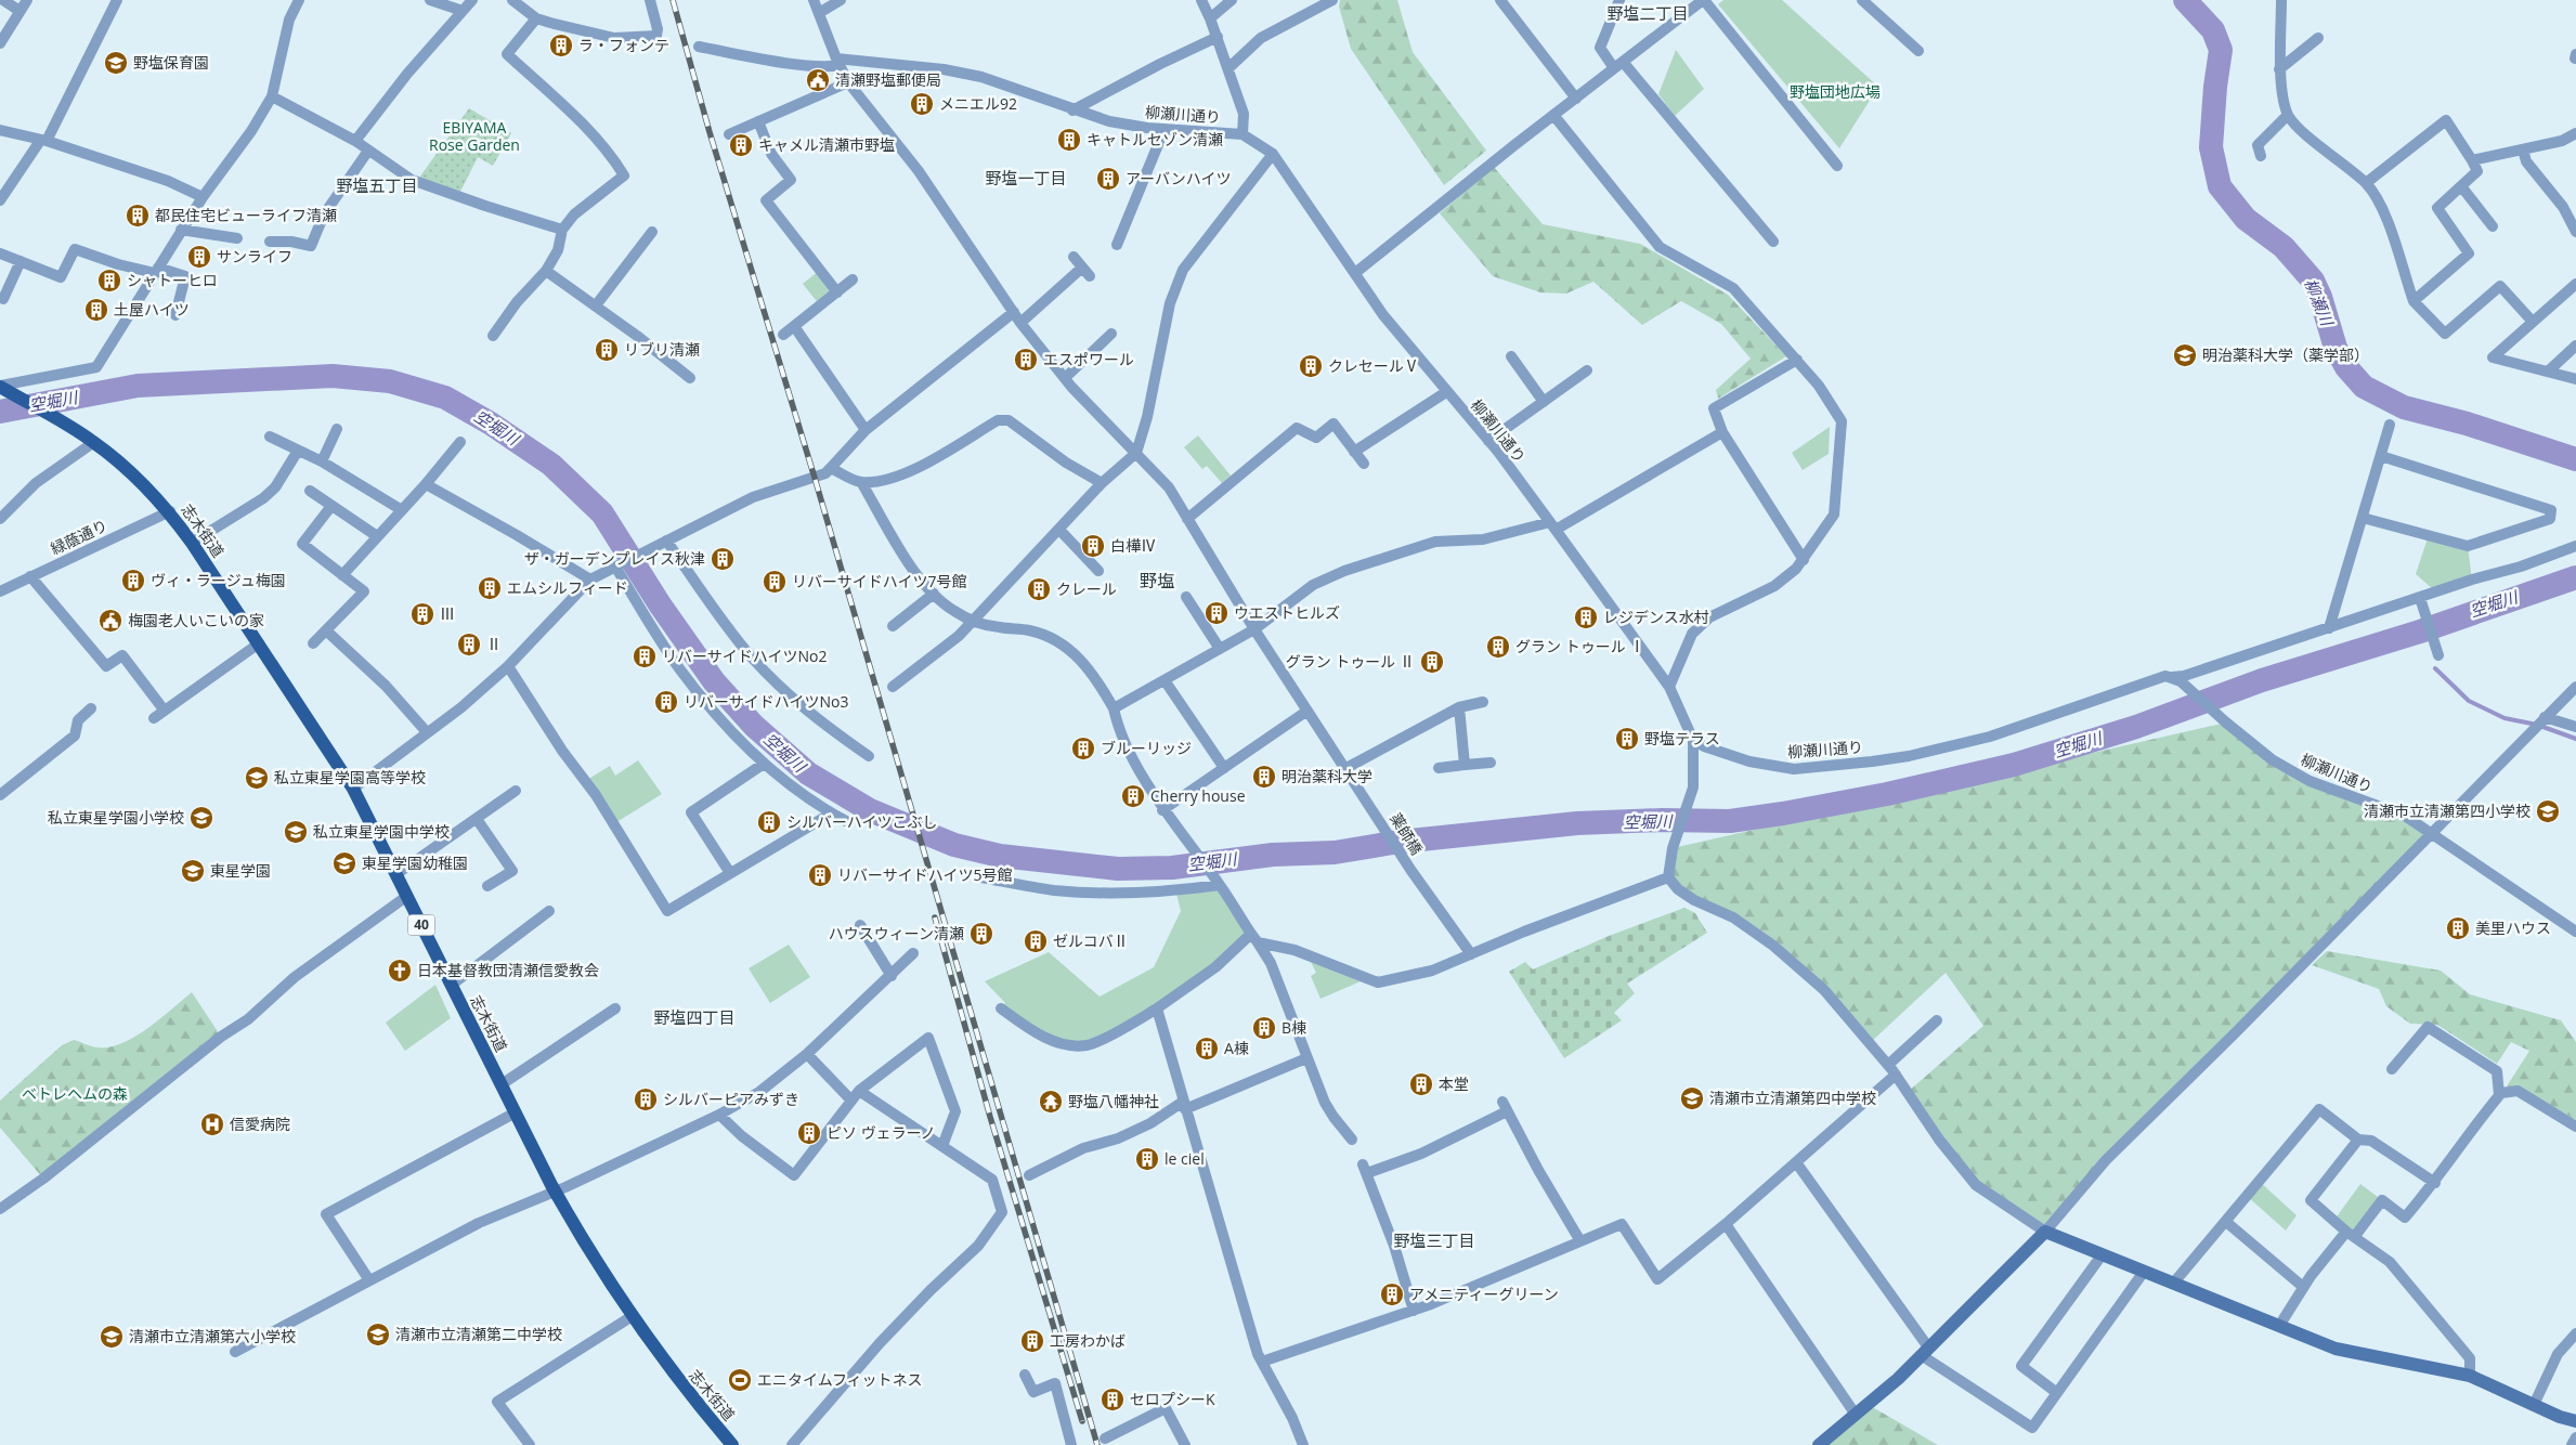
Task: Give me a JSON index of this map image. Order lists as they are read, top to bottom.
{
  "streets": {
    "main road": ["志木街道", "40"],
    "street": ["柳瀬川通り", "緑蔭通り", "薬師橋"]
  },
  "crossings": [
    ["柳瀬川通り", "薬師橋"],
    ["志木街道", "緑蔭通り"]
  ],
  "districts": [
    "野塩二丁目",
    "野塩一丁目",
    "野塩五丁目",
    "野塩",
    "野塩四丁目",
    "野塩三丁目"
  ],
  "water": ["柳瀬川", "空堀川"],
  "parks": ["野塩団地広場", "EBIYAMA Rose Garden", "ベトレヘムの森"],
  "places": {
    "building": [
      "ラ・フォンテ",
      "メニエル92",
      "キャトルセゾン清瀬",
      "キャメル清瀬市野塩",
      "アーバンハイツ",
      "都民住宅ビューライフ清瀬",
      "サンライフ",
      "シャトーヒロ",
      "土屋ハイツ",
      "リブリ清瀬",
      "エスポワール",
      "クレセールⅤ",
      "白樺Ⅳ",
      "ザ・ガーデンプレイス秋津",
      "ヴィ・ラージュ梅園",
      "リバーサイドハイツ7号館",
      "エムシルフィード",
      "クレール",
      "ウエストヒルズ",
      "Ⅲ",
      "レジデンス水村",
      "Ⅱ",
      "グラン トゥール Ⅰ",
      "リバーサイドハイツNo2",
      "グラン トゥール Ⅱ",
      "リバーサイドハイツNo3",
      "野塩テラス",
      "ブルーリッジ",
      "明治薬科大学",
      "Cherry house",
      "シルバーハイツこぶし",
      "リバーサイドハイツ5号館",
      "美里ハウス",
      "ハウスウィーン清瀬",
      "ゼルコバⅡ",
      "B棟",
      "A棟",
      "本堂",
      "シルバーピアみずき",
      "ピソ ヴェラーノ",
      "le ciel",
      "アメニティーグリーン",
      "工房わかば",
      "セロプシーK"
    ],
    "school or university": [
      "野塩保育園",
      "明治薬科大学（薬学部）",
      "私立東星学園高等学校",
      "清瀬市立清瀬第四小学校",
      "私立東星学園小学校",
      "私立東星学園中学校",
      "東星学園幼稚園",
      "東星学園",
      "清瀬市立清瀬第四中学校",
      "清瀬市立清瀬第二中学校",
      "清瀬市立清瀬第六小学校"
    ],
    "public building": ["清瀬野塩郵便局", "梅園老人いこいの家"],
    "church": ["日本基督教団清瀬信愛教会"],
    "temple": ["野塩八幡神社"],
    "hospital": ["信愛病院"],
    "sports": ["エニタイムフィットネス"]
  }
}
